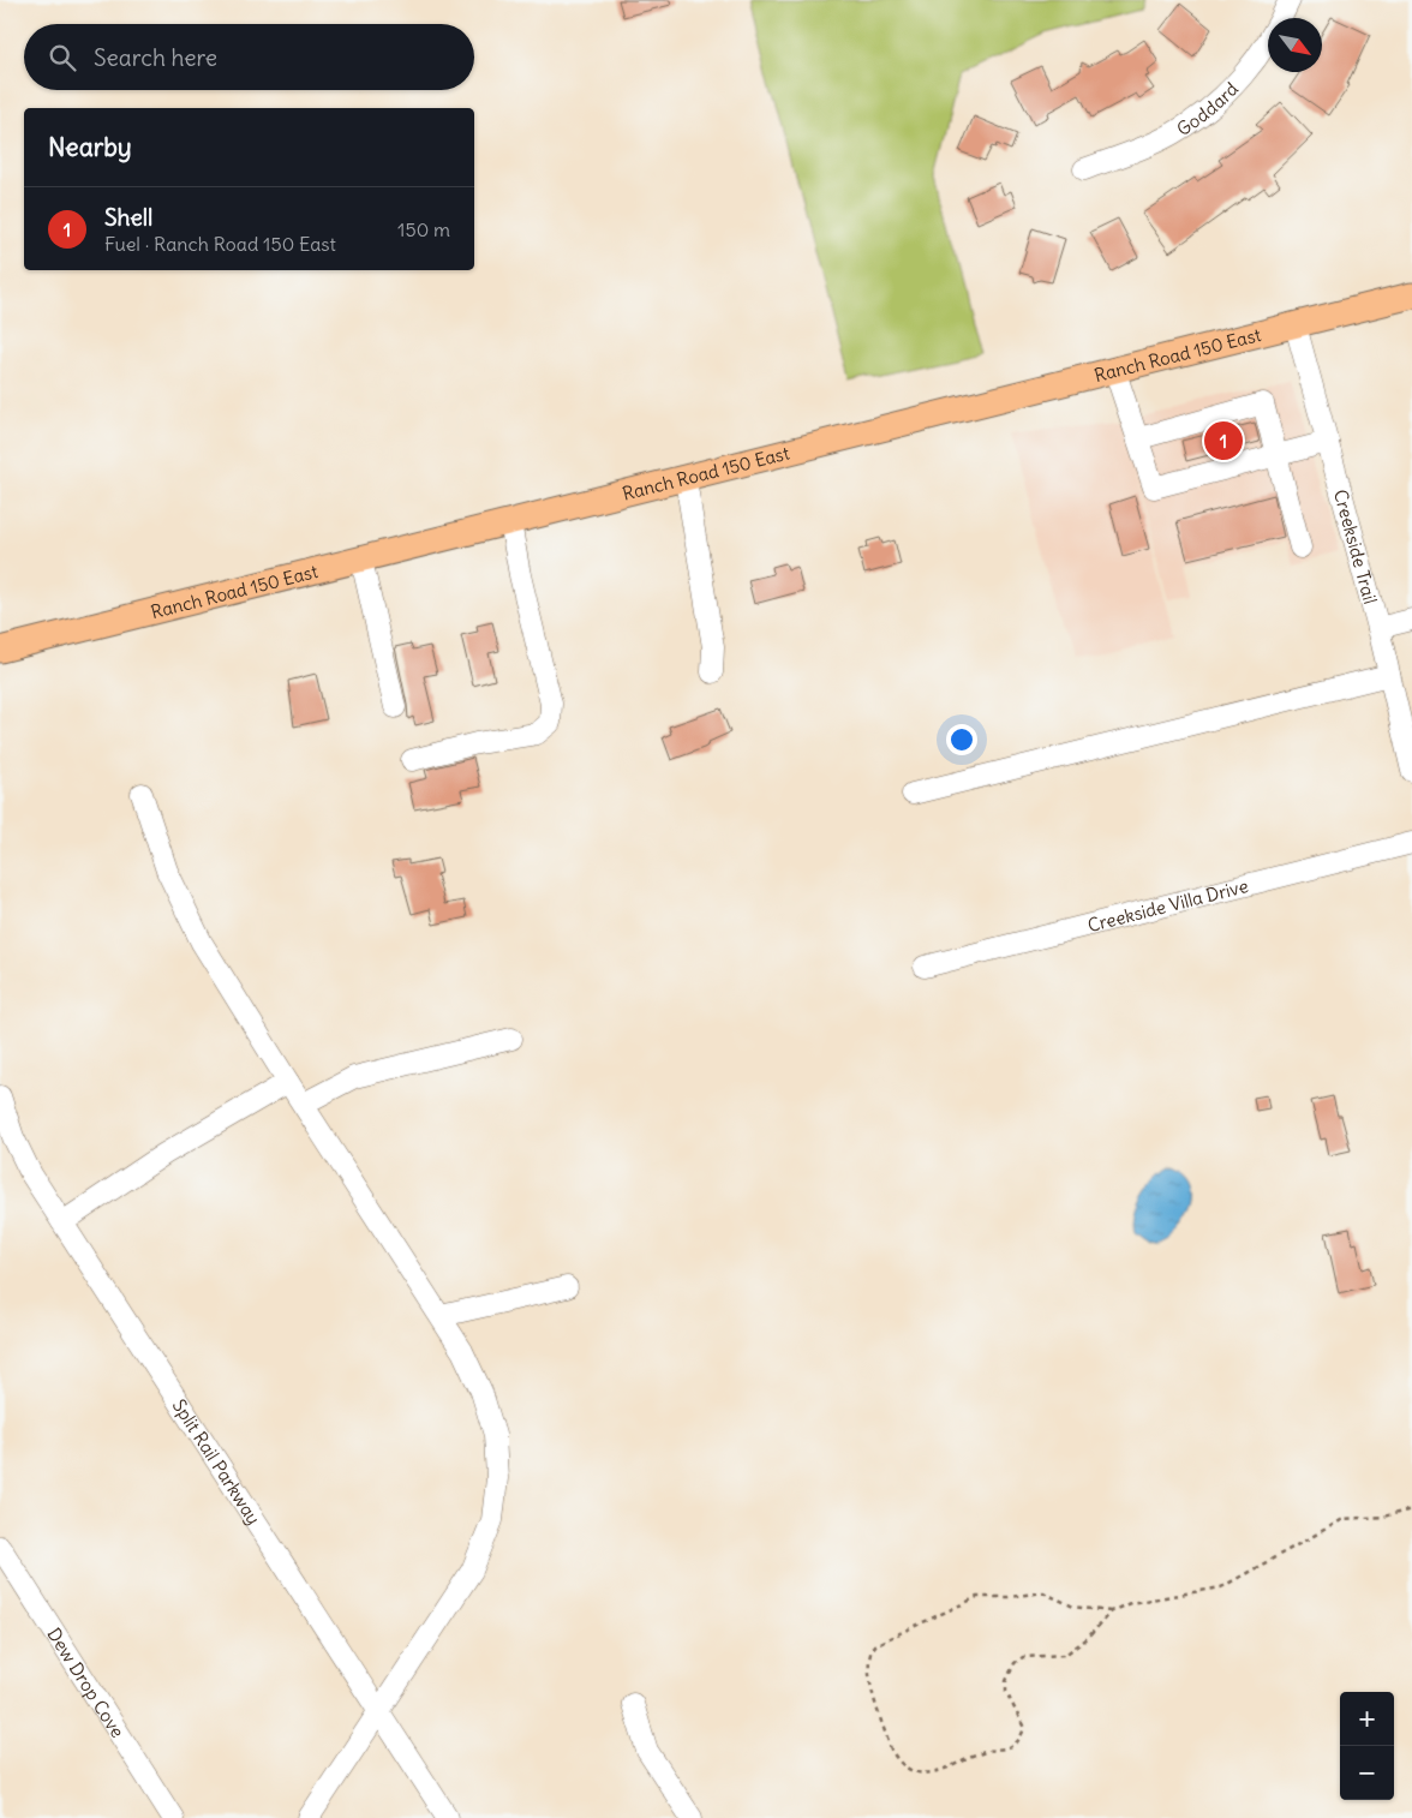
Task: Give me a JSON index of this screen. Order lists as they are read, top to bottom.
{
  "streets": {
    "main road": ["Ranch Road 150 East"],
    "street": [
      "Goddard",
      "Creekside Trail",
      "Creekside Villa Drive",
      "Split Rail Parkway",
      "Dew Drop Cove"
    ]
  },
  "crossings": [
    ["Ranch Road 150 East", "Creekside Trail"]
  ],
  "north": "bottom right",
  "page": {
    "search": "Search here",
    "heading": "Nearby",
    "list": [
      {
        "mark": "1",
        "name": "Shell",
        "note": "Fuel · Ranch Road 150 East",
        "value": "150 m"
      }
    ],
    "pins": "1",
    "map_buttons": ["+", "−"]
  }
}
